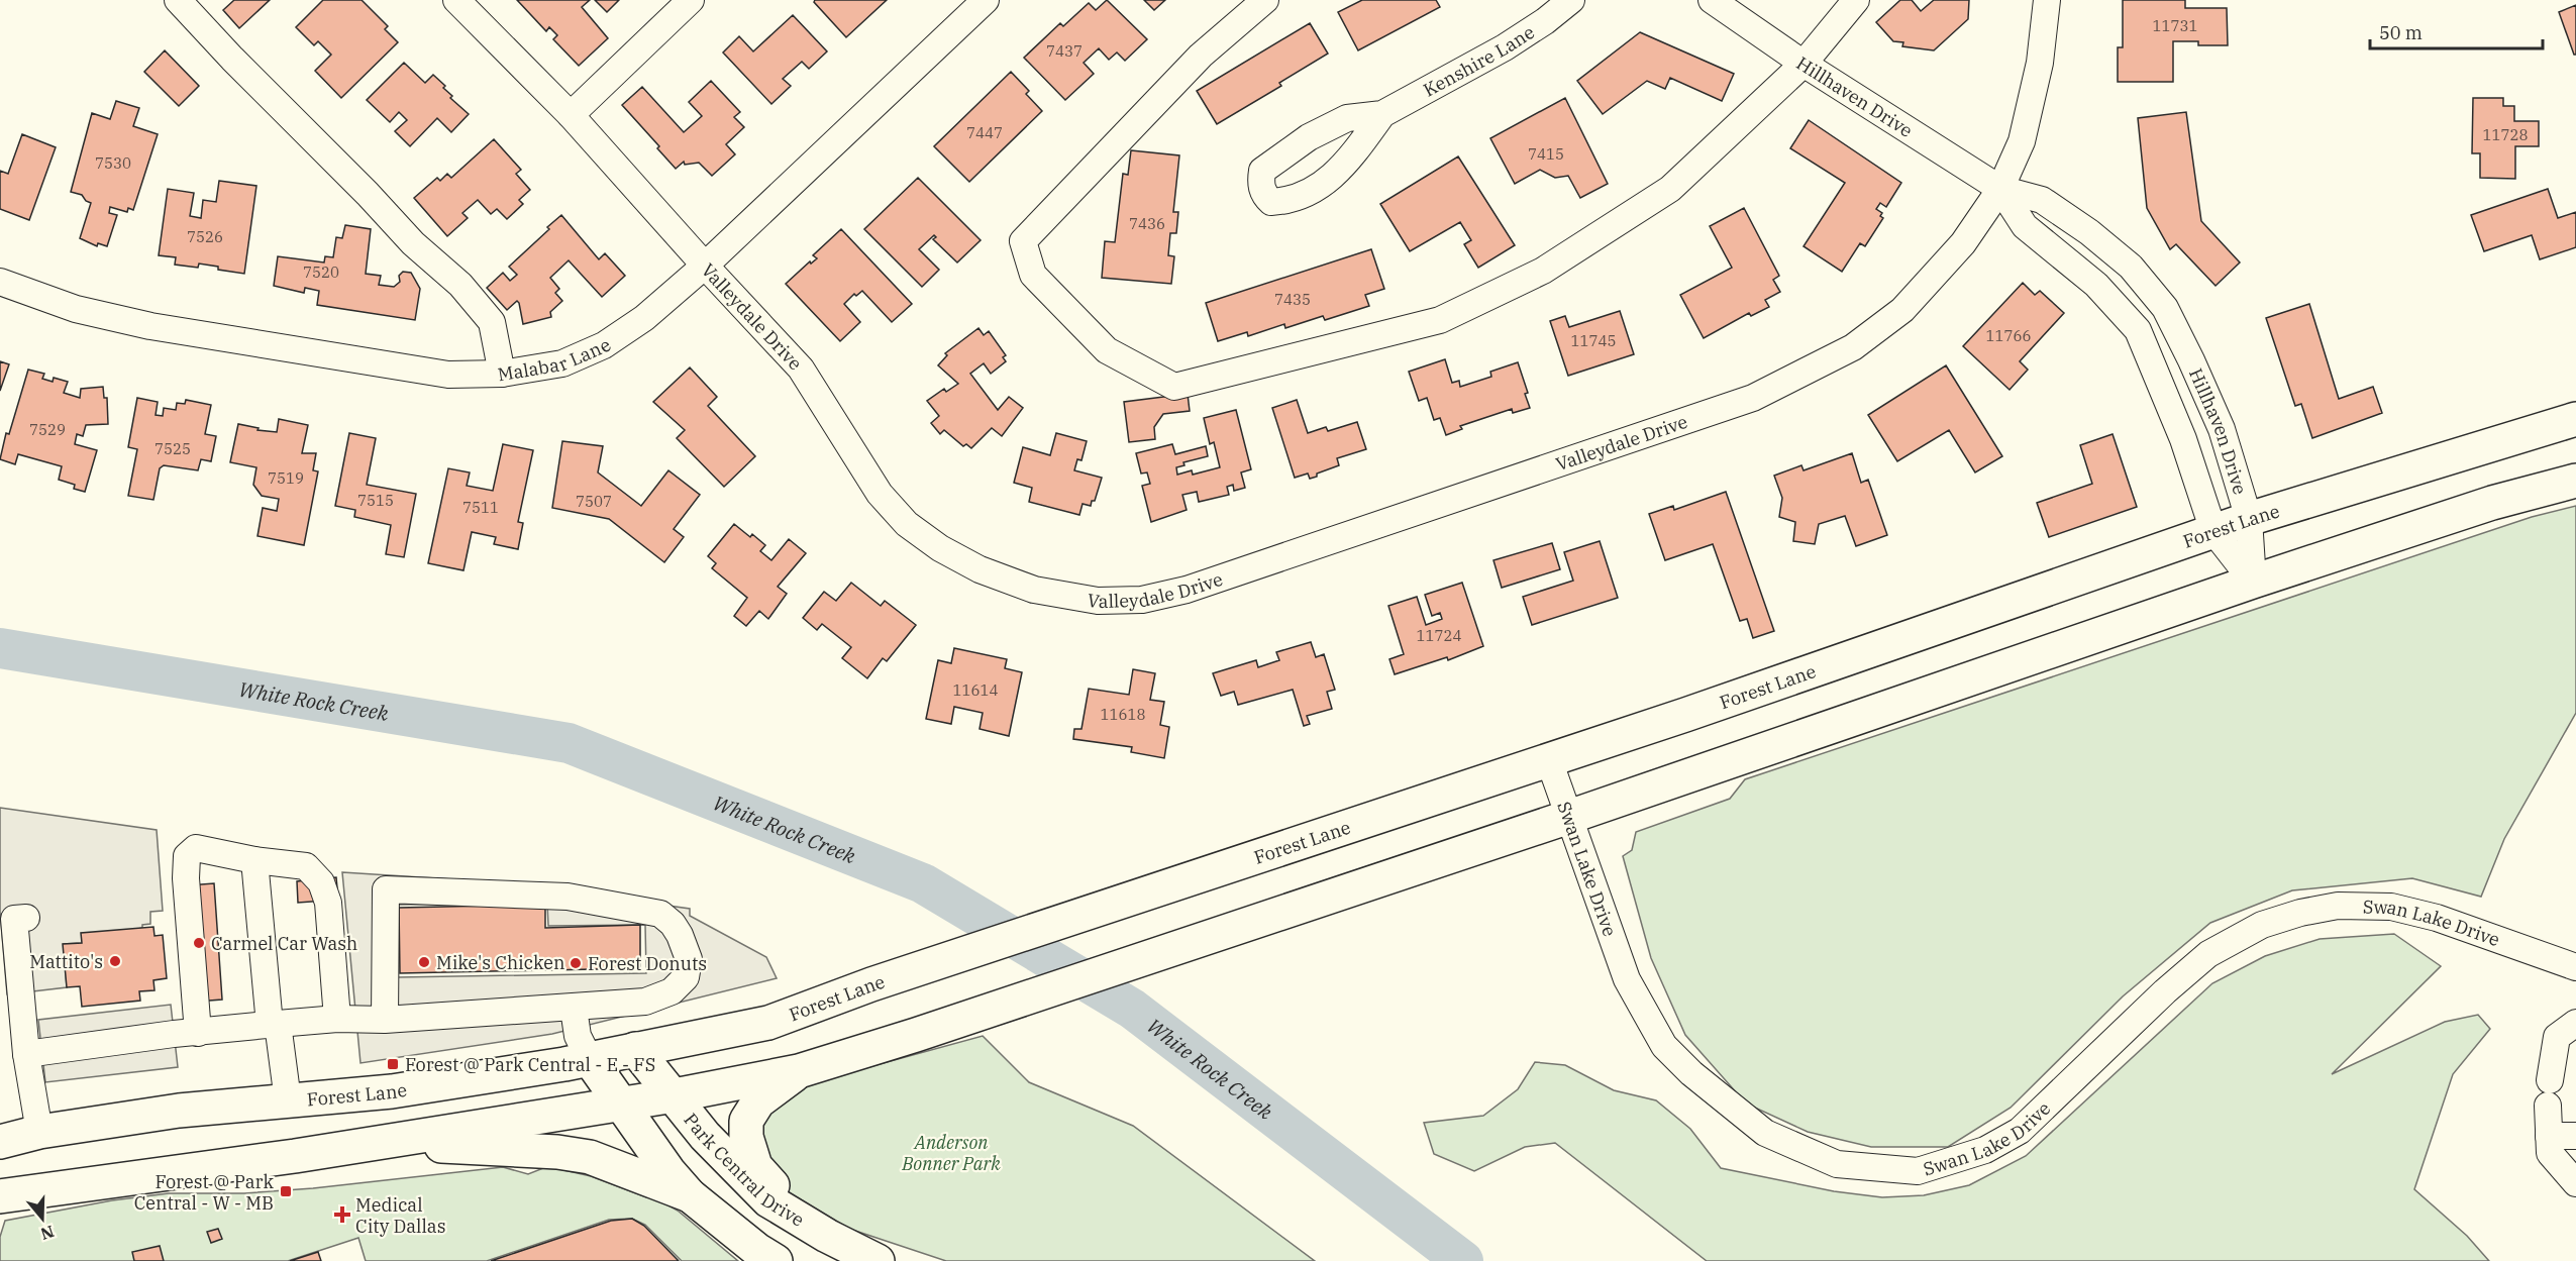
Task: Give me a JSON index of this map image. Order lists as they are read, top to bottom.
{
  "streets": {
    "main road": ["Forest Lane", "Park Central Drive"],
    "street": [
      "Kenshire Lane",
      "Hillhaven Drive",
      "Valleydale Drive",
      "Malabar Lane",
      "Swan Lake Drive"
    ]
  },
  "crossings": [
    ["Hillhaven Drive", "Valleydale Drive"],
    ["Hillhaven Drive", "Forest Lane"],
    ["Valleydale Drive", "Malabar Lane"],
    ["Forest Lane", "Swan Lake Drive"],
    ["Forest Lane", "Park Central Drive"]
  ],
  "water": ["White Rock Creek"],
  "parks": ["Anderson Bonner Park"],
  "places": {
    "other": [
      "Carmel Car Wash",
      "Mattito's",
      "Mike's Chicken",
      "Forest Donuts"
    ],
    "transit": ["Forest @ Park Central - E - FS", "Forest @ Park Central - W - MB"],
    "health": ["Medical City Dallas"]
  },
  "house_numbers": [
    "11731",
    "7437",
    "7447",
    "11728",
    "7415",
    "7530",
    "7436",
    "7526",
    "7520",
    "7435",
    "11766",
    "11745",
    "7529",
    "7525",
    "7519",
    "7515",
    "7507",
    "7511",
    "11724",
    "11614",
    "11618"
  ],
  "scale_bar": "50 m",
  "north": "bottom"
}
